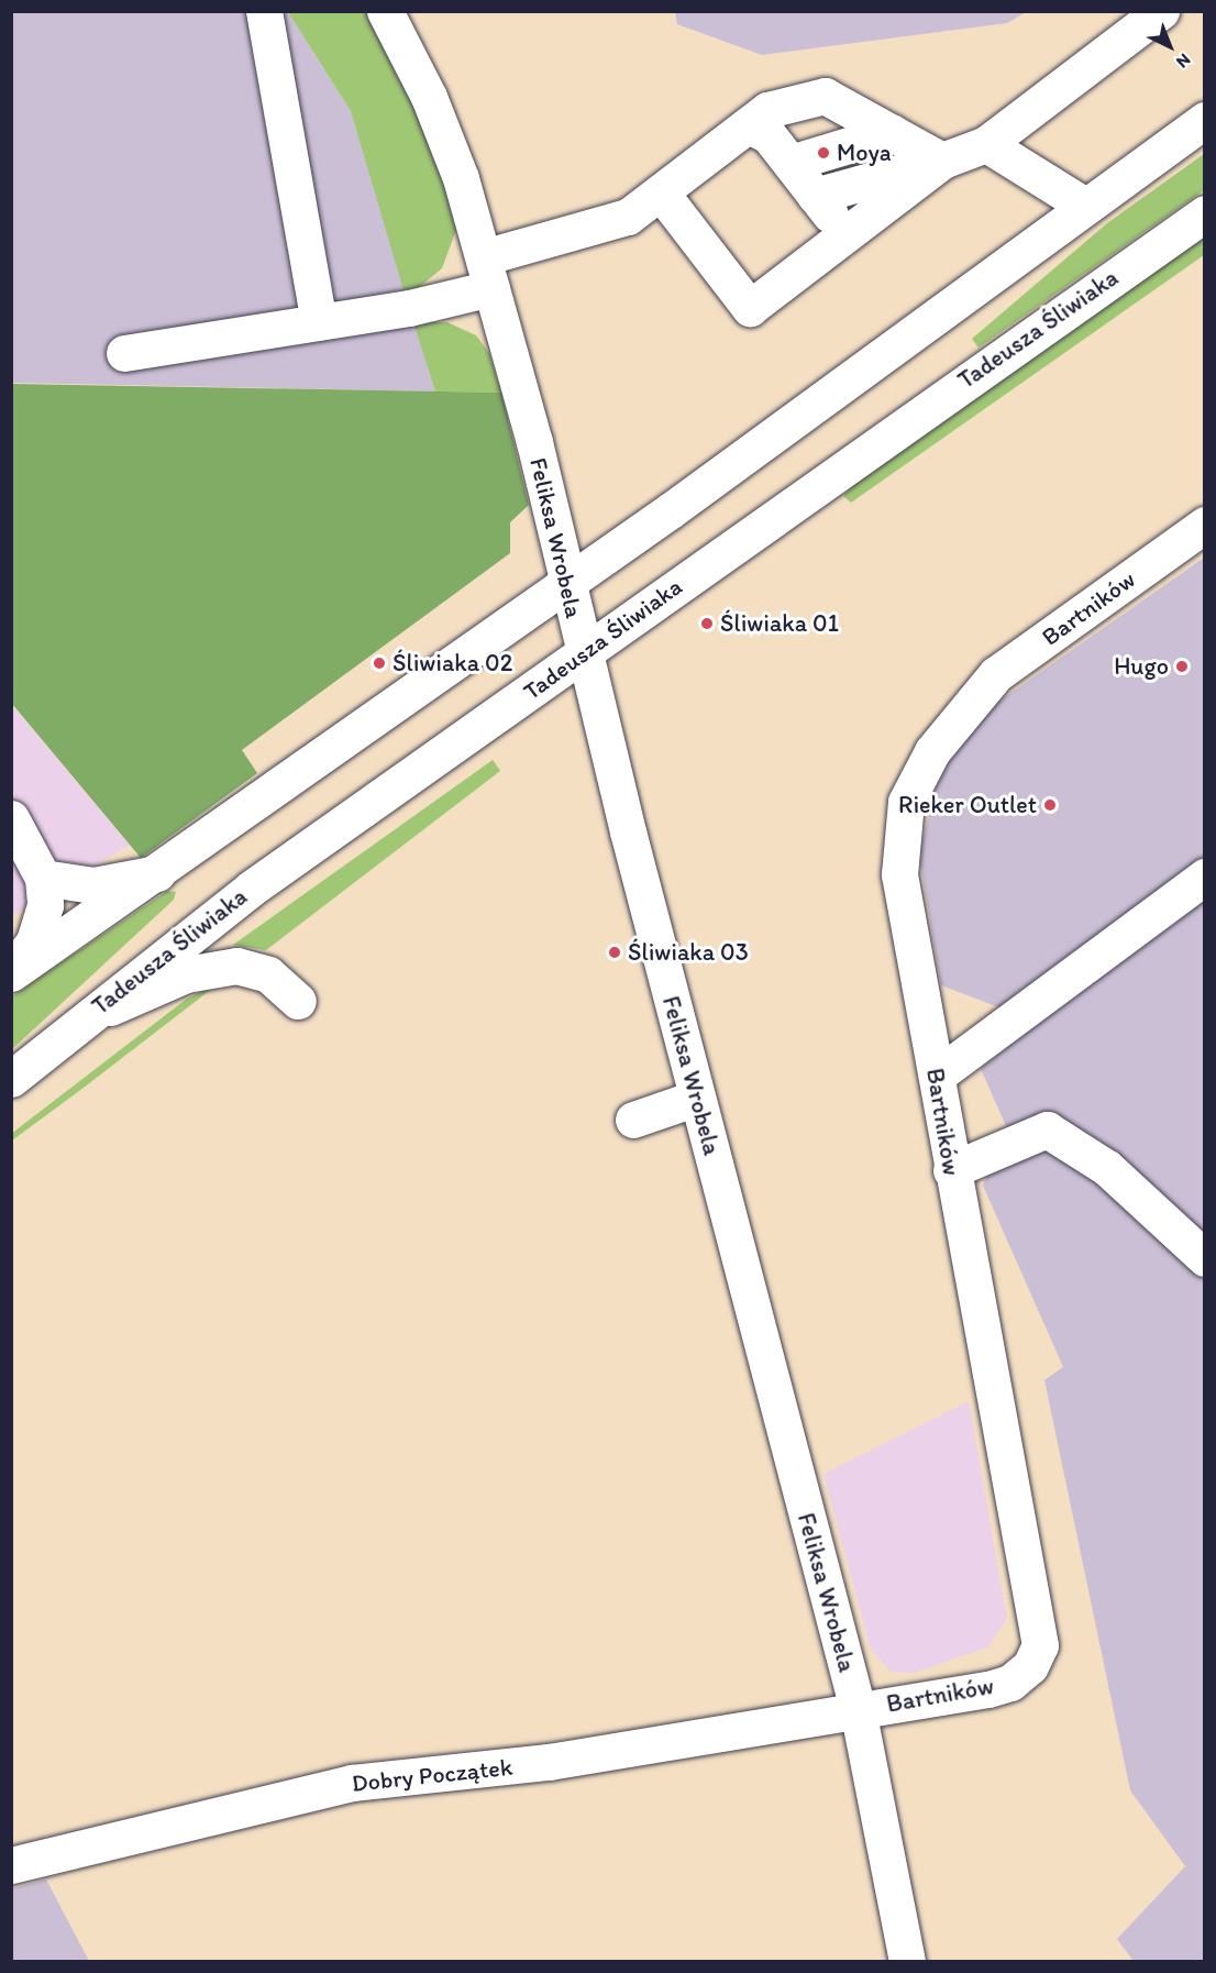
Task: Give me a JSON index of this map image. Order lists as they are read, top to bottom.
{
  "streets": {
    "street": [
      "Tadeusza Śliwiaka",
      "Feliksa Wrobela",
      "Bartników",
      "Dobry Początek"
    ]
  },
  "crossings": [
    ["Tadeusza Śliwiaka", "Feliksa Wrobela"],
    ["Feliksa Wrobela", "Bartników"],
    ["Feliksa Wrobela", "Dobry Początek"],
    ["Bartników", "Dobry Początek"]
  ],
  "places": [
    "Moya",
    "Śliwiaka 01",
    "Śliwiaka 02",
    "Hugo",
    "Rieker Outlet",
    "Śliwiaka 03"
  ],
  "north": "bottom right"
}
